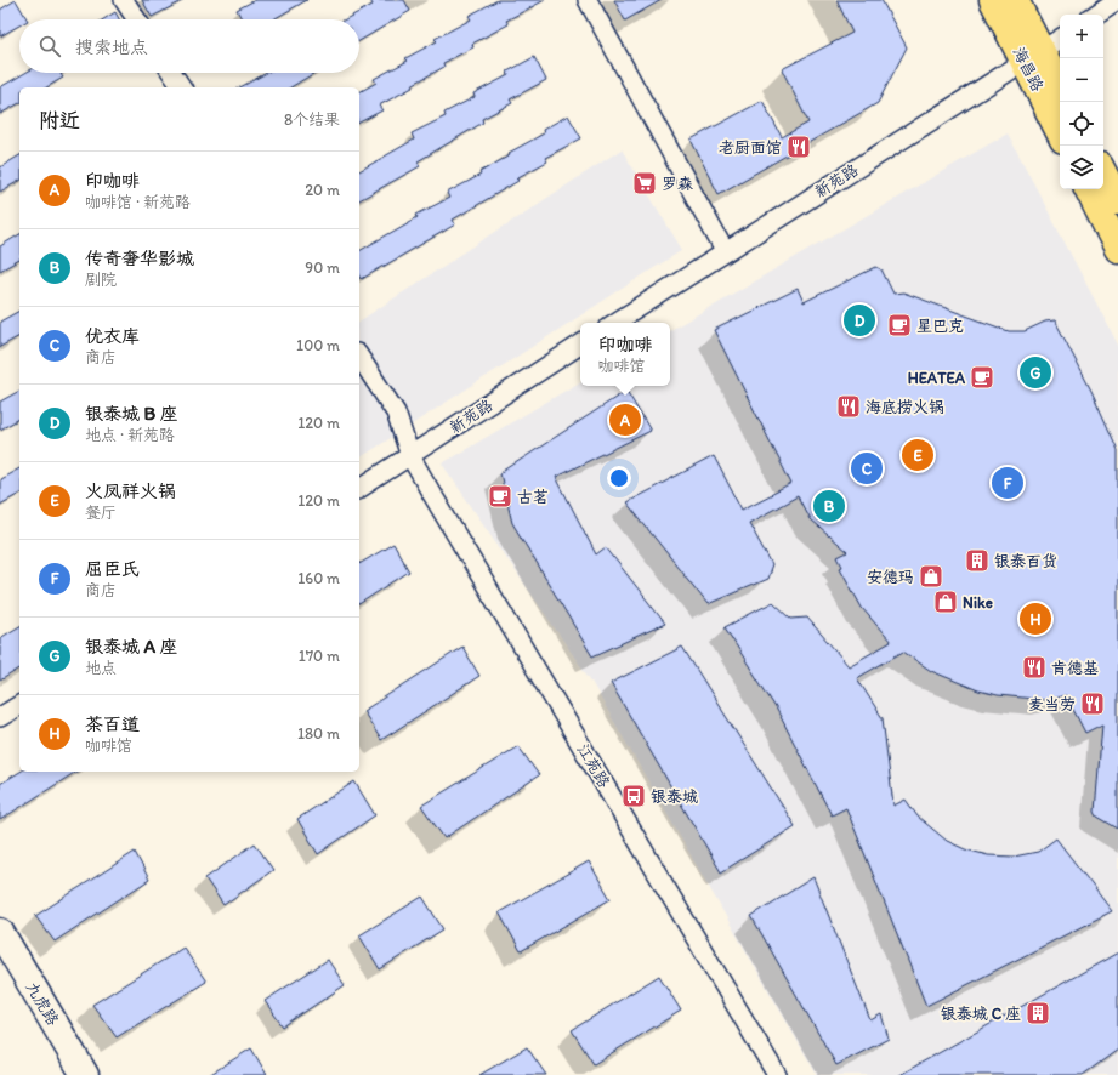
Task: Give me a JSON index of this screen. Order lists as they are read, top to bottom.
{
  "streets": {
    "main road": ["海昌路"],
    "street": ["新苑路", "江苑路", "九虎路"]
  },
  "crossings": [
    ["海昌路", "新苑路"],
    ["新苑路", "江苑路"]
  ],
  "places": {
    "restaurant": [
      "老厨面馆",
      "海底捞火锅",
      "肯德基",
      "麦当劳"
    ],
    "supermarket": ["罗森"],
    "cafe": ["星巴克", "HEATEA", "古茗"],
    "building": ["银泰百货", "银泰城 C 座"],
    "shop": ["安德玛", "Nike"],
    "bus stop": ["银泰城"]
  },
  "page": {
    "map_buttons": ["+", "−"],
    "search": "搜索地点",
    "heading": ["附近", "8个结果"],
    "list": [
      {
        "mark": "A",
        "name": "印咖啡",
        "note": "咖啡馆 · 新苑路",
        "value": "20 m"
      },
      {
        "mark": "B",
        "name": "传奇奢华影城",
        "note": "剧院",
        "value": "90 m"
      },
      {
        "mark": "C",
        "name": "优衣库",
        "note": "商店",
        "value": "100 m"
      },
      {
        "mark": "D",
        "name": "银泰城 B 座",
        "note": "地点 · 新苑路",
        "value": "120 m"
      },
      {
        "mark": "E",
        "name": "火凤祥火锅",
        "note": "餐厅",
        "value": "120 m"
      },
      {
        "mark": "F",
        "name": "屈臣氏",
        "note": "商店",
        "value": "160 m"
      },
      {
        "mark": "G",
        "name": "银泰城 A 座",
        "note": "地点",
        "value": "170 m"
      },
      {
        "mark": "H",
        "name": "茶百道",
        "note": "咖啡馆",
        "value": "180 m"
      }
    ],
    "pins": [
      "D",
      "G",
      "A",
      "E",
      "C",
      "F",
      "B",
      "H"
    ],
    "popup": ["印咖啡", "咖啡馆"]
  }
}
